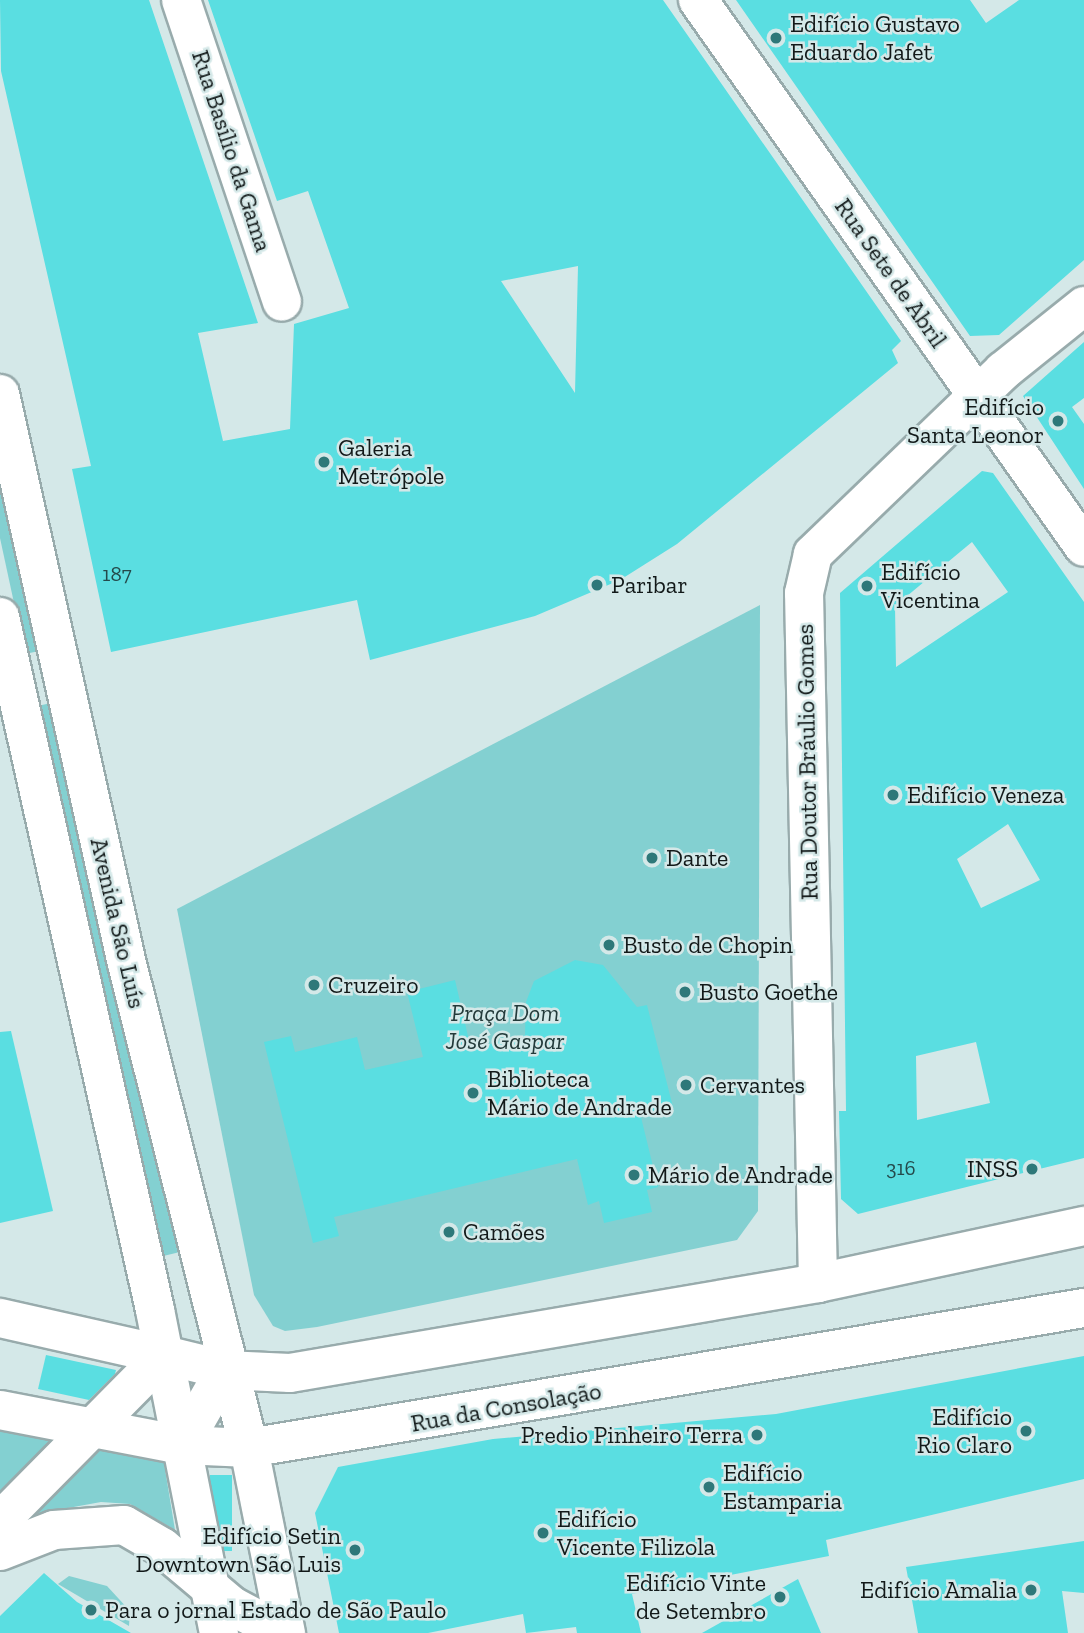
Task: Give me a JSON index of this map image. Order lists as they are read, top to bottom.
{
  "streets": {
    "main road": [
      "Rua Basílio da Gama",
      "Rua Sete de Abril",
      "Rua Doutor Bráulio Gomes",
      "Avenida São Luís",
      "Rua da Consolação"
    ]
  },
  "crossings": [
    ["Rua Sete de Abril", "Rua Doutor Bráulio Gomes"],
    ["Avenida São Luís", "Rua da Consolação"]
  ],
  "parks": ["Praça Dom José Gaspar"],
  "places": [
    "Edifício Gustavo Eduardo Jafet",
    "Edifício Santa Leonor",
    "Galeria Metrópole",
    "Paribar",
    "Edifício Vicentina",
    "Edifício Veneza",
    "Dante",
    "Busto de Chopin",
    "Cruzeiro",
    "Busto Goethe",
    "Cervantes",
    "Biblioteca Mário de Andrade",
    "INSS",
    "Mário de Andrade",
    "Camões",
    "Edifício Rio Claro",
    "Predio Pinheiro Terra",
    "Edifício Estamparia",
    "Edifício Vicente Filizola",
    "Edifício Setin Downtown São Luis",
    "Edifício Amalia",
    "Edifício Vinte de Setembro",
    "Para o jornal Estado de São Paulo"
  ],
  "house_numbers": ["187", "316"]
}
